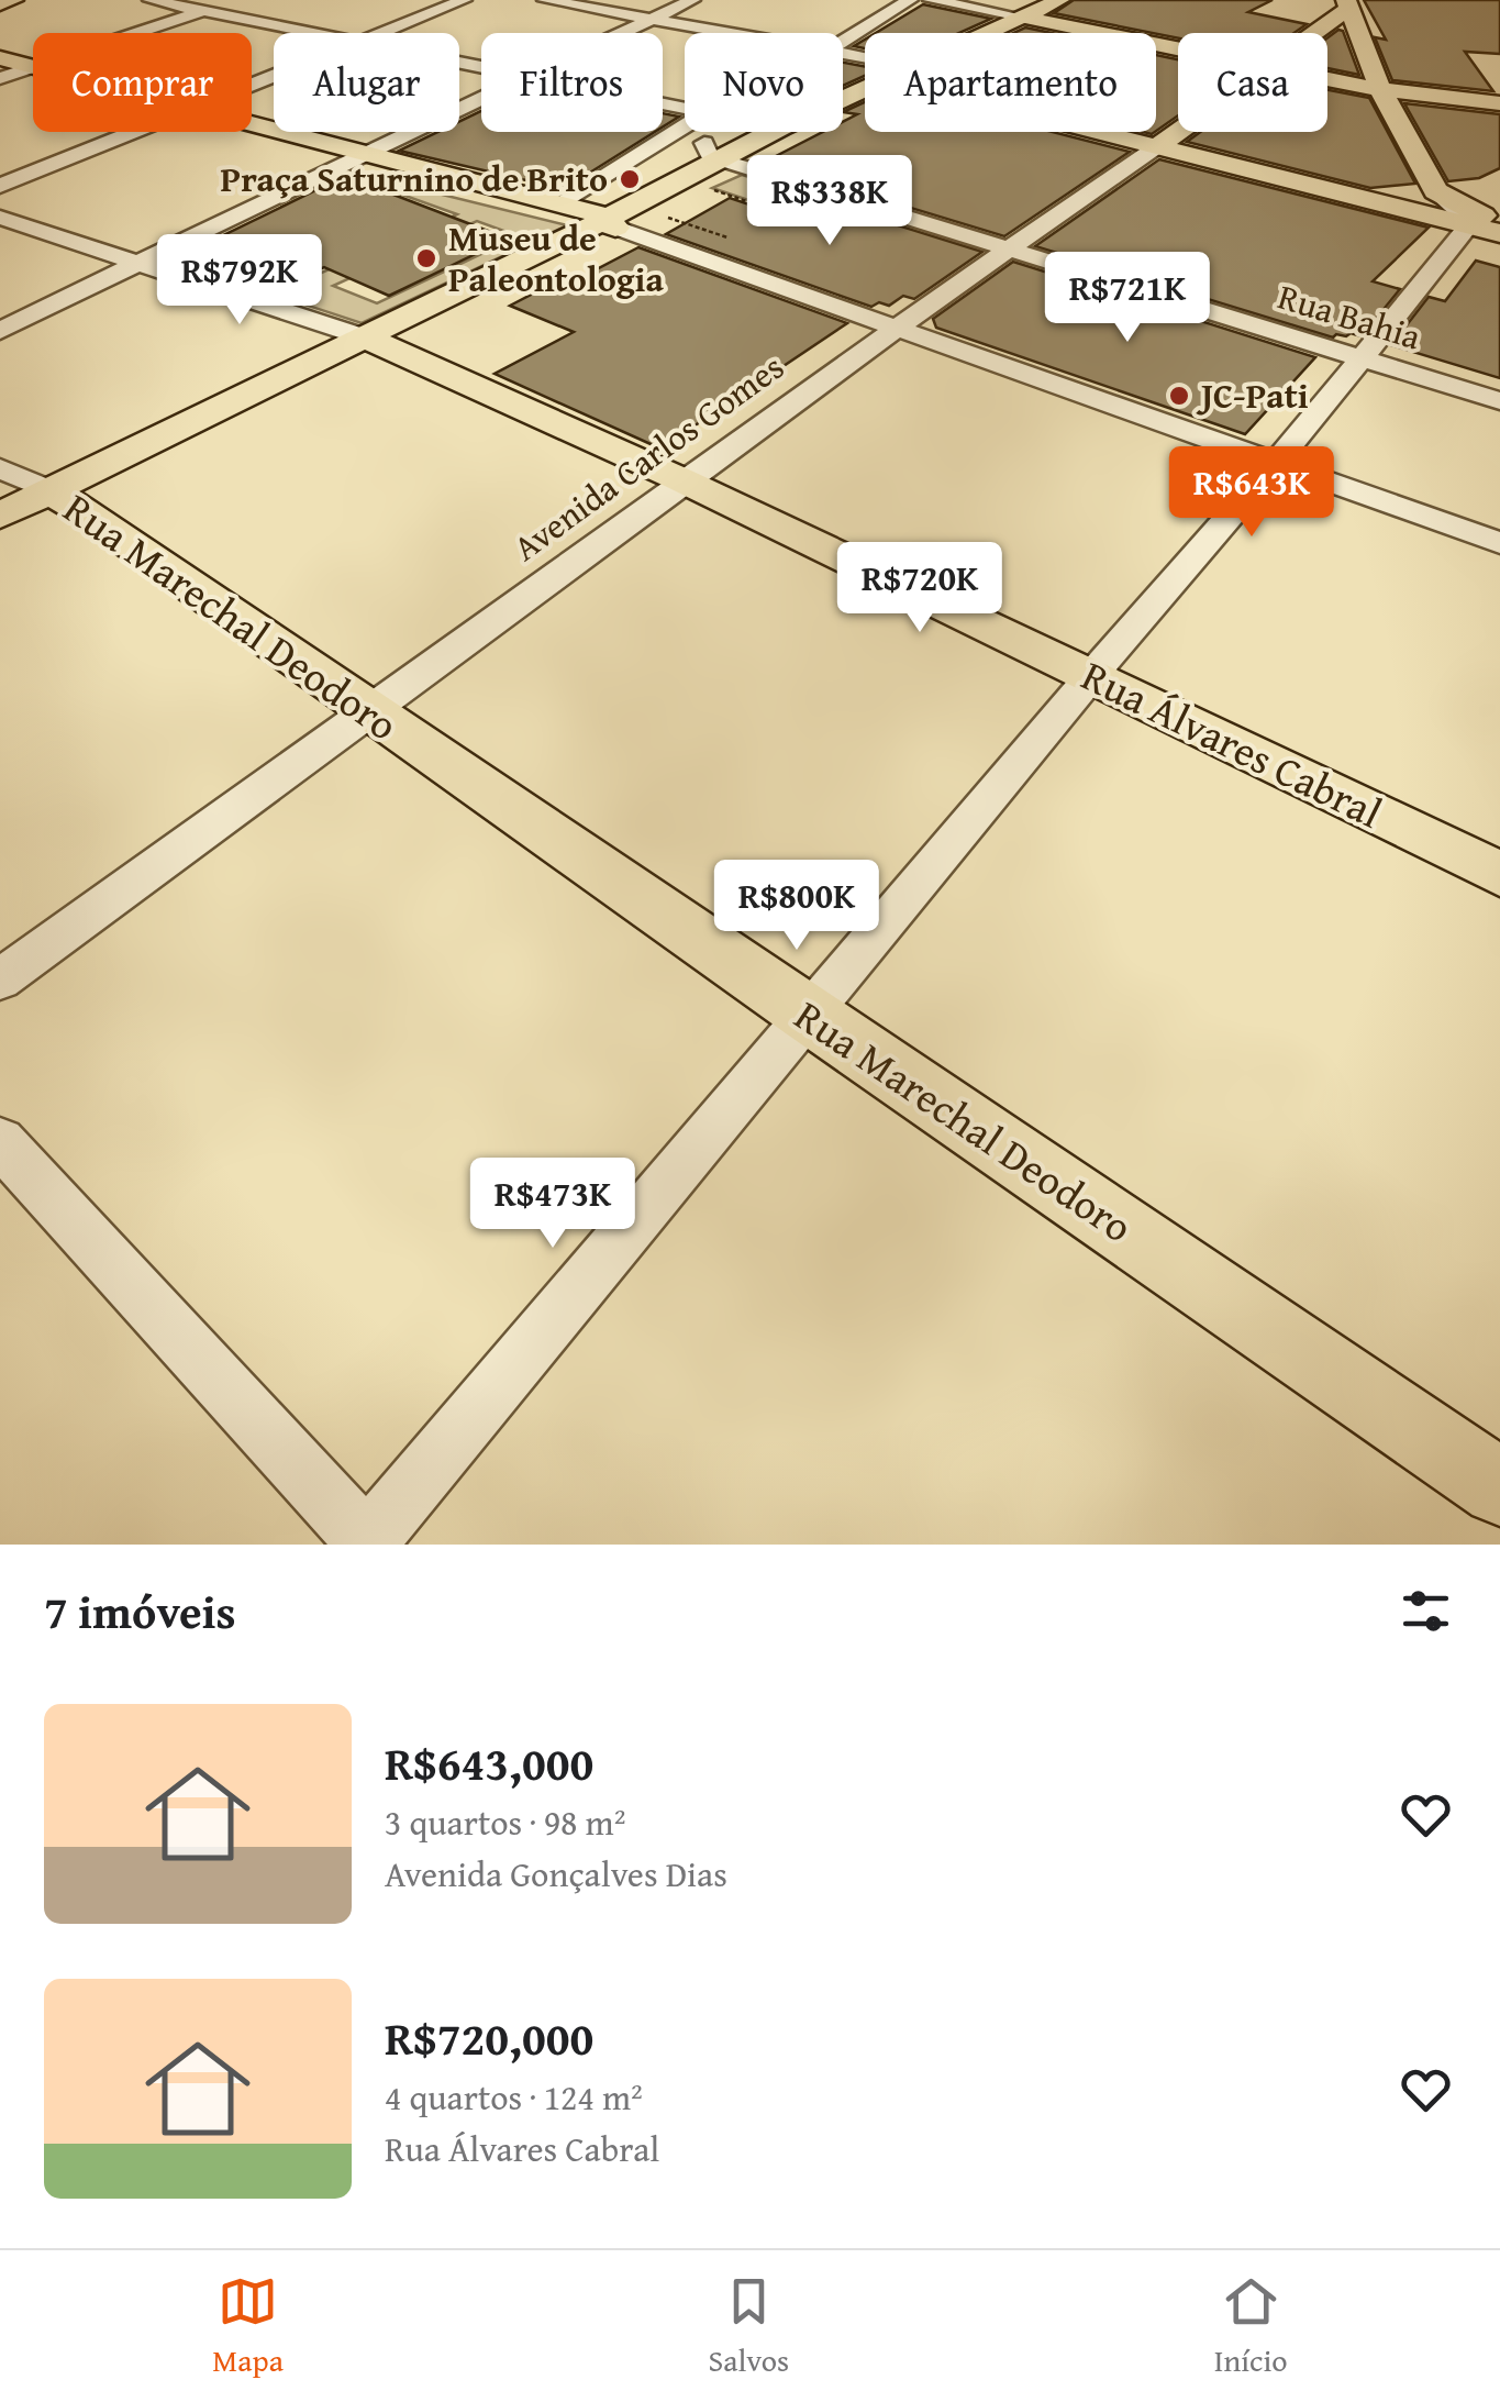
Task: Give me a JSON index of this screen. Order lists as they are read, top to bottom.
{
  "streets": {
    "main road": ["Avenida Carlos Gomes", "Rua Marechal Deodoro", "Rua Álvares Cabral"],
    "street": ["Rua Bahia"]
  },
  "crossings": [
    ["Rua Bahia", "Avenida Carlos Gomes"],
    ["Avenida Carlos Gomes", "Rua Marechal Deodoro"],
    ["Avenida Carlos Gomes", "Rua Álvares Cabral"]
  ],
  "places": ["Praça Saturnino de Brito", "Museu de Paleontologia", "JC-Pati"],
  "page": {
    "chip": [
      "Comprar",
      "Alugar",
      "Filtros",
      "Novo",
      "Apartamento",
      "Casa"
    ],
    "price": [
      "R$338K",
      "R$792K",
      "R$721K",
      "R$643K",
      "R$720K",
      "R$800K",
      "R$473K"
    ],
    "heading": "7 imóveis",
    "list": [
      {
        "name": "R$643,000",
        "note": "3 quartos · 98 m² · Avenida Gonçalves Dias"
      },
      {
        "name": "R$720,000",
        "note": "4 quartos · 124 m² · Rua Álvares Cabral"
      }
    ],
    "tabs": ["Mapa", "Salvos", "Início"]
  }
}
